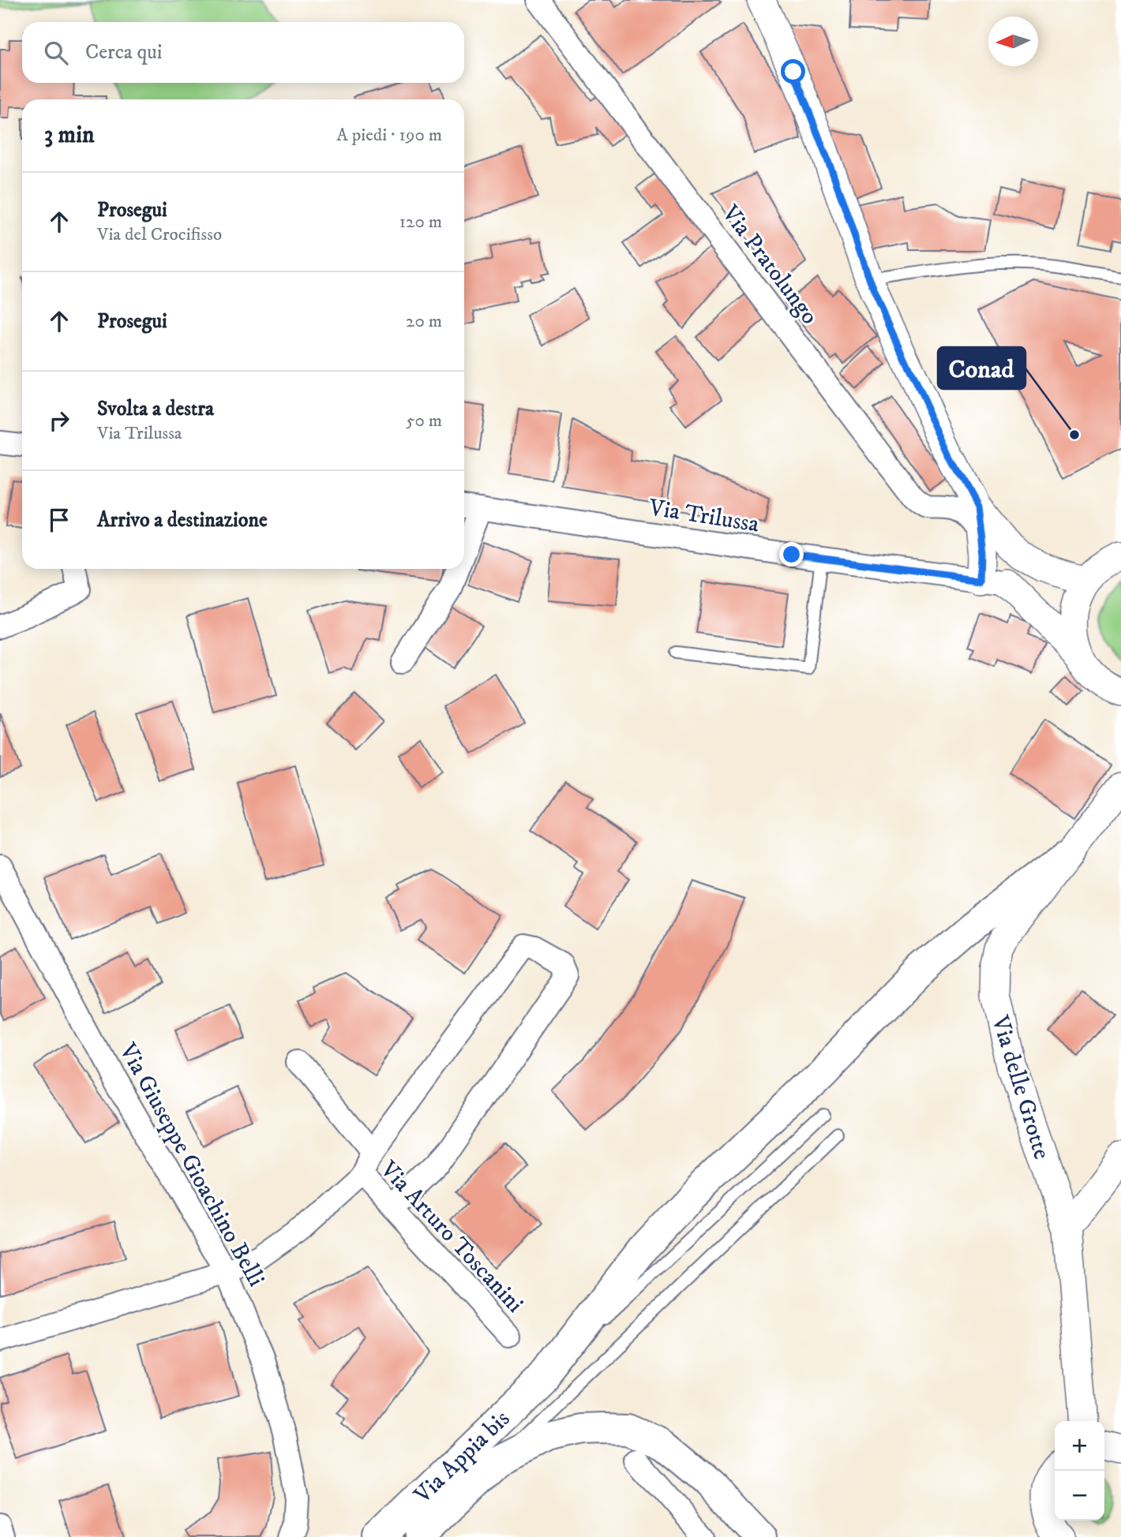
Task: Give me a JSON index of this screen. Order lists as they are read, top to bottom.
{
  "streets": {
    "highway": ["Via Appia bis"],
    "street": [
      "Via Pratolungo",
      "Via Trilussa",
      "Via delle Grotte",
      "Via Giuseppe Gioachino Belli",
      "Via Arturo Toscanini"
    ]
  },
  "crossings": [
    ["Via delle Grotte", "Via Appia bis"],
    ["Via Giuseppe Gioachino Belli", "Via Arturo Toscanini"]
  ],
  "places": ["Conad"],
  "north": "left",
  "page": {
    "search": "Cerca qui",
    "heading": ["3 min", "A piedi · 190 m"],
    "list": [
      ["Prosegui", "Via del Crocifisso", "120 m"],
      ["Prosegui", "20 m"],
      ["Svolta a destra", "Via Trilussa", "50 m"],
      "Arrivo a destinazione"
    ],
    "map_buttons": ["+", "−"]
  }
}
